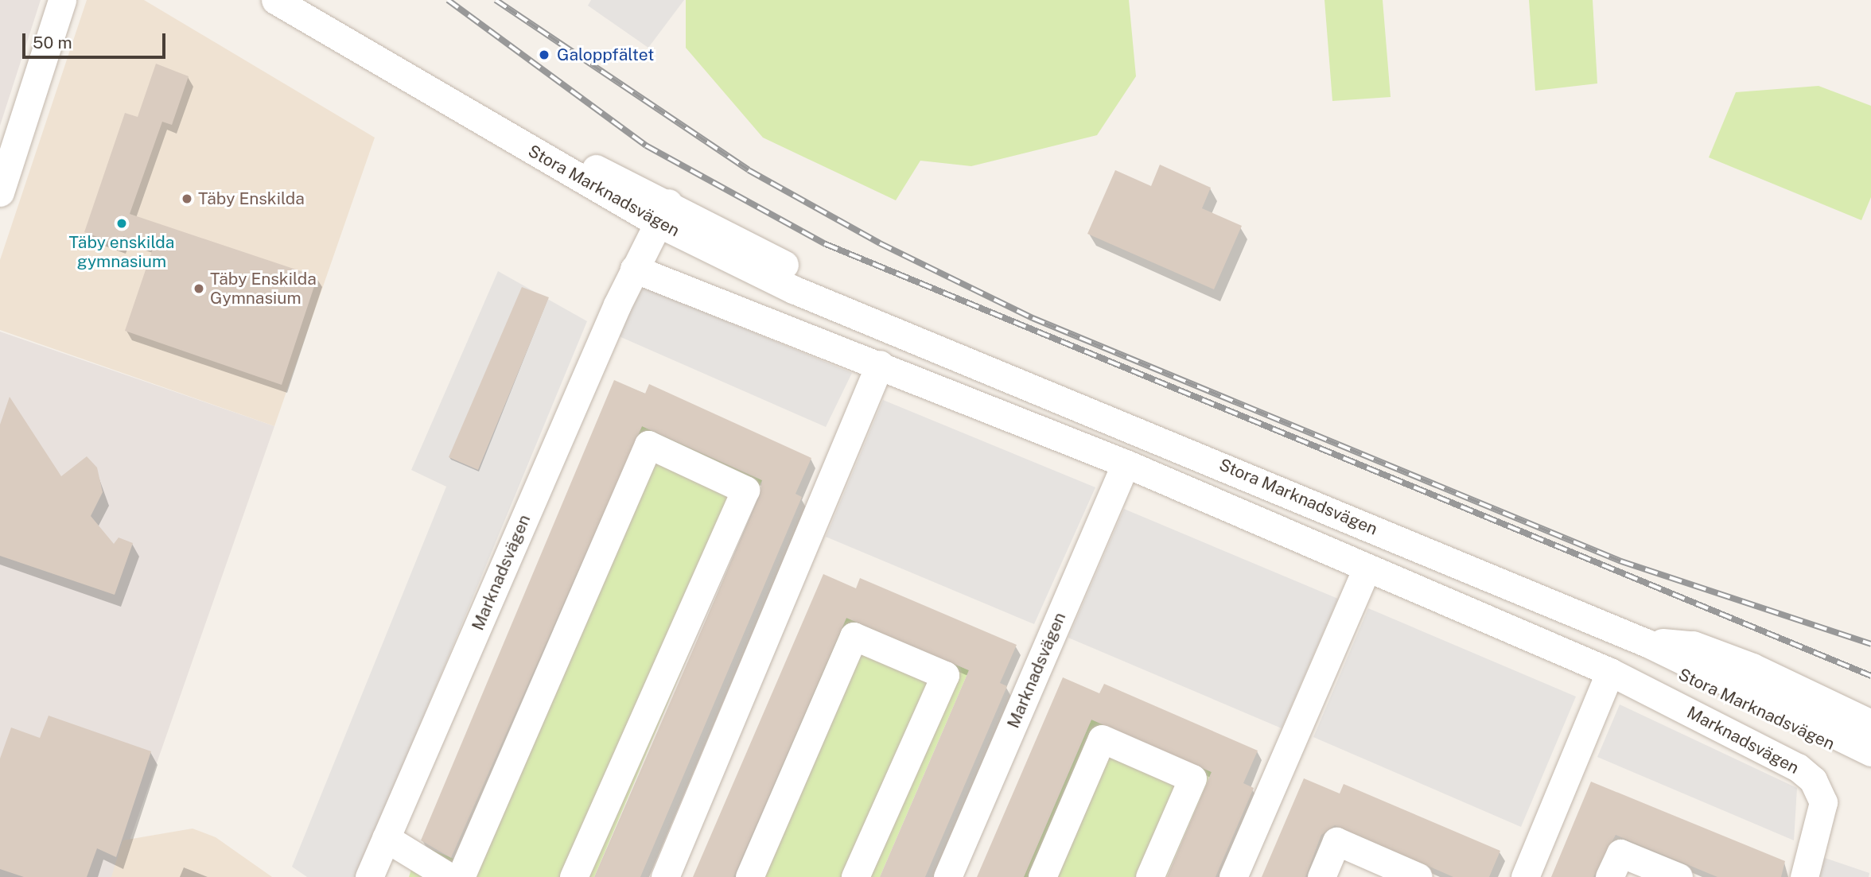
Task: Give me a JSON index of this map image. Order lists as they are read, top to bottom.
{
  "streets": {
    "street": ["Stora Marknadsvägen", "Marknadsvägen"]
  },
  "crossings": [
    ["Stora Marknadsvägen", "Marknadsvägen"]
  ],
  "places": [
    "Galoppfältet",
    "Täby Enskilda",
    "Täby enskilda gymnasium",
    "Täby Enskilda Gymnasium"
  ],
  "scale_bar": "50 m"
}
